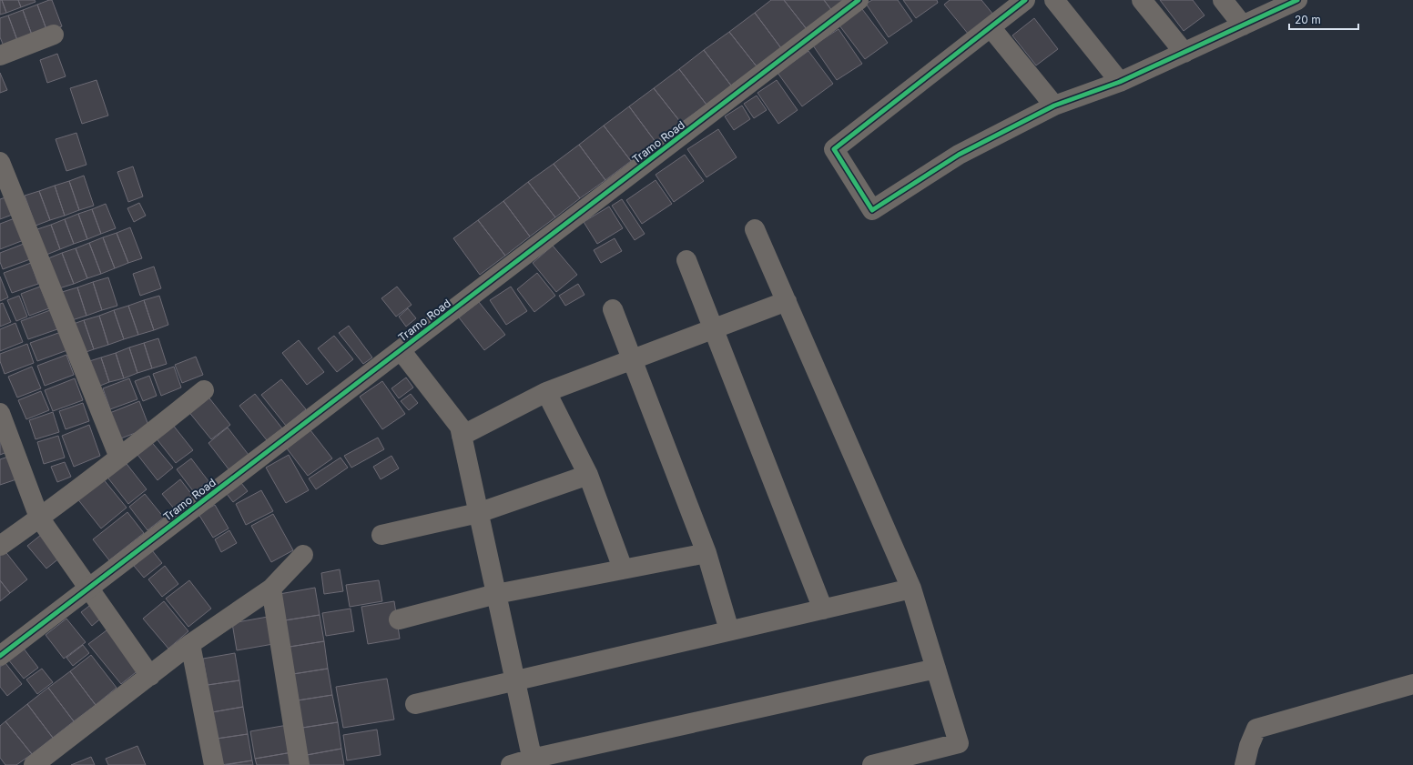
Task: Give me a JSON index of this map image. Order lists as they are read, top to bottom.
{
  "streets": {
    "street": ["Tramo Road"]
  },
  "scale_bar": "20 m"
}
